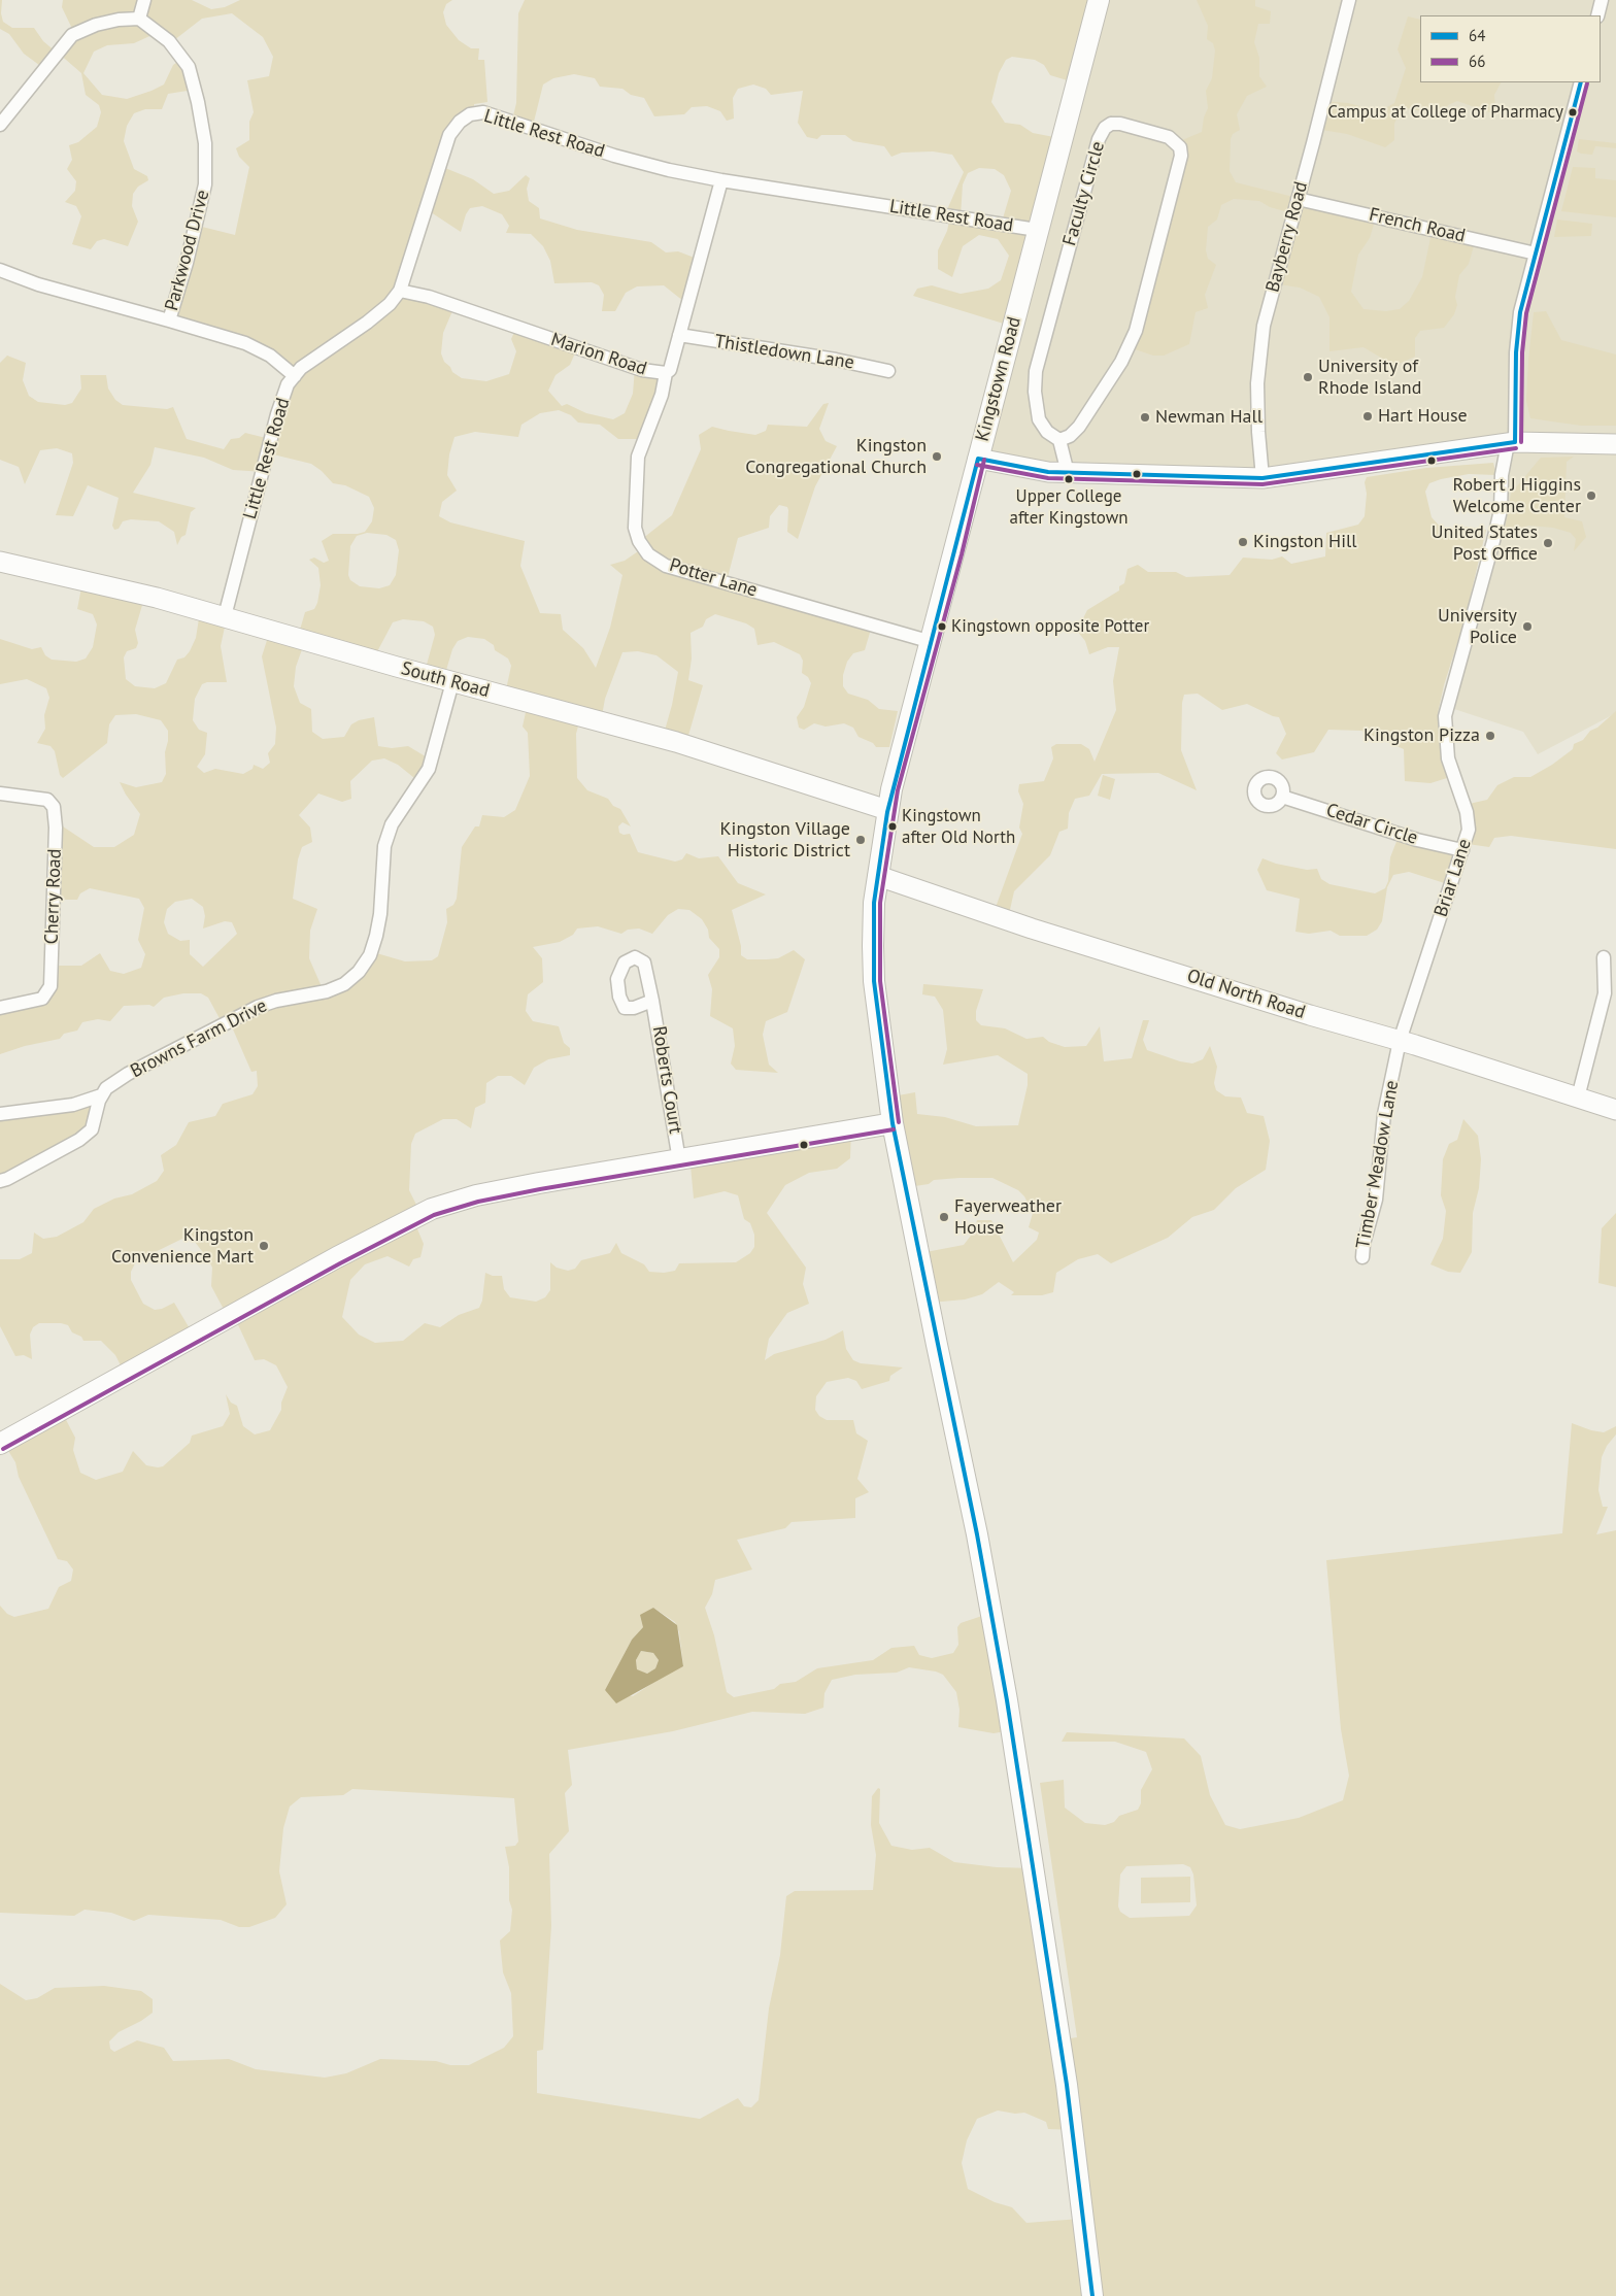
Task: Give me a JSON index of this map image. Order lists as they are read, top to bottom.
{
  "streets": {
    "main road": ["Kingstown Road"],
    "street": [
      "Little Rest Road",
      "Faculty Circle",
      "French Road",
      "Bayberry Road",
      "Parkwood Drive",
      "Thistledown Lane",
      "Marion Road",
      "Potter Lane",
      "South Road",
      "Cedar Circle",
      "Briar Lane",
      "Cherry Road",
      "Old North Road",
      "Browns Farm Drive",
      "Roberts Court",
      "Timber Meadow Lane"
    ]
  },
  "crossings": [
    ["Little Rest Road", "Parkwood Drive"],
    ["Little Rest Road", "Marion Road"],
    ["Little Rest Road", "Kingstown Road"],
    ["Little Rest Road", "South Road"],
    ["French Road", "Bayberry Road"],
    ["French Road", "Briar Lane"],
    ["Thistledown Lane", "Marion Road"],
    ["Marion Road", "Potter Lane"],
    ["Kingstown Road", "Potter Lane"],
    ["Kingstown Road", "South Road"],
    ["Kingstown Road", "Old North Road"],
    ["South Road", "Browns Farm Drive"],
    ["Cedar Circle", "Briar Lane"],
    ["Briar Lane", "Old North Road"],
    ["Briar Lane", "Timber Meadow Lane"],
    ["Old North Road", "Timber Meadow Lane"]
  ],
  "places": [
    "Campus at College of Pharmacy",
    "University of Rhode Island",
    "Hart House",
    "Newman Hall",
    "Kingston Congregational Church",
    "Upper College after Kingstown",
    "Robert J Higgins Welcome Center",
    "Kingston Hill",
    "United States Post Office",
    "Kingstown opposite Potter",
    "University Police",
    "Kingston Pizza",
    "Kingstown after Old North",
    "Kingston Village Historic District",
    "Fayerweather House",
    "Kingston Convenience Mart"
  ],
  "lines": ["transit line 64", "transit line 66"],
  "legend": ["64", "66"]
}
